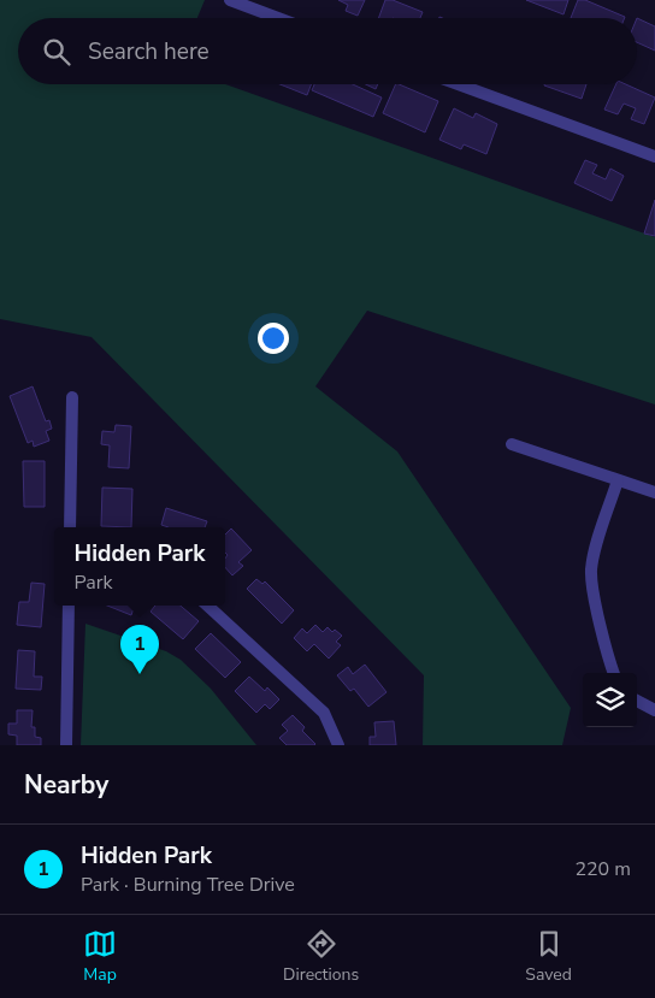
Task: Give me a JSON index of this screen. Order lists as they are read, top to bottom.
{
  "page": {
    "search": "Search here",
    "popup": ["Hidden Park", "Park"],
    "pins": "1",
    "heading": "Nearby",
    "list": [
      {
        "mark": "1",
        "name": "Hidden Park",
        "note": "Park · Burning Tree Drive",
        "value": "220 m"
      }
    ],
    "nav": ["Map", "Directions", "Saved"]
  }
}
